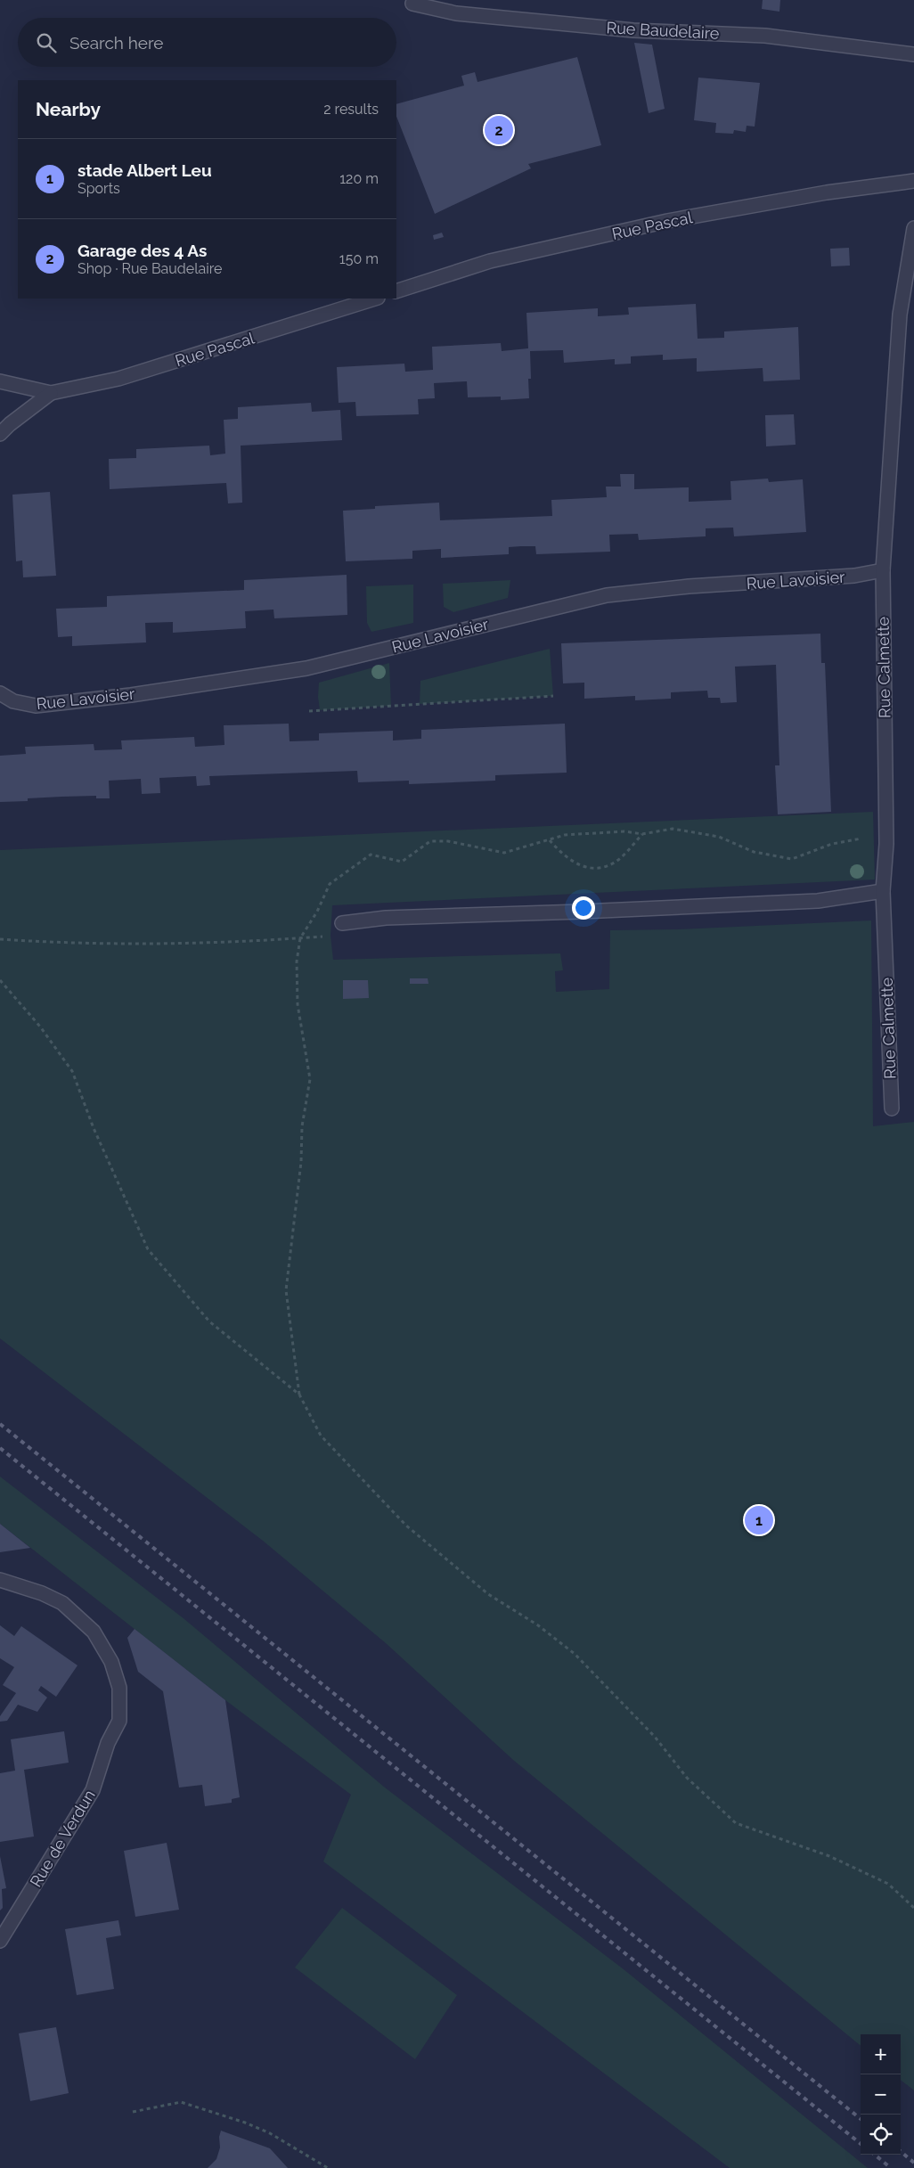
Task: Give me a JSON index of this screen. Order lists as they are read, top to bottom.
{
  "streets": {
    "street": [
      "Rue Baudelaire",
      "Rue Pascal",
      "Rue Lavoisier",
      "Rue Calmette",
      "Rue de Verdun"
    ]
  },
  "crossings": [
    ["Rue Lavoisier", "Rue Calmette"]
  ],
  "page": {
    "search": "Search here",
    "heading": ["Nearby", "2 results"],
    "pins": ["2", "1"],
    "list": [
      {
        "mark": "1",
        "name": "stade Albert Leu",
        "note": "Sports",
        "value": "120 m"
      },
      {
        "mark": "2",
        "name": "Garage des 4 As",
        "note": "Shop · Rue Baudelaire",
        "value": "150 m"
      }
    ],
    "map_buttons": ["+", "−"]
  }
}
